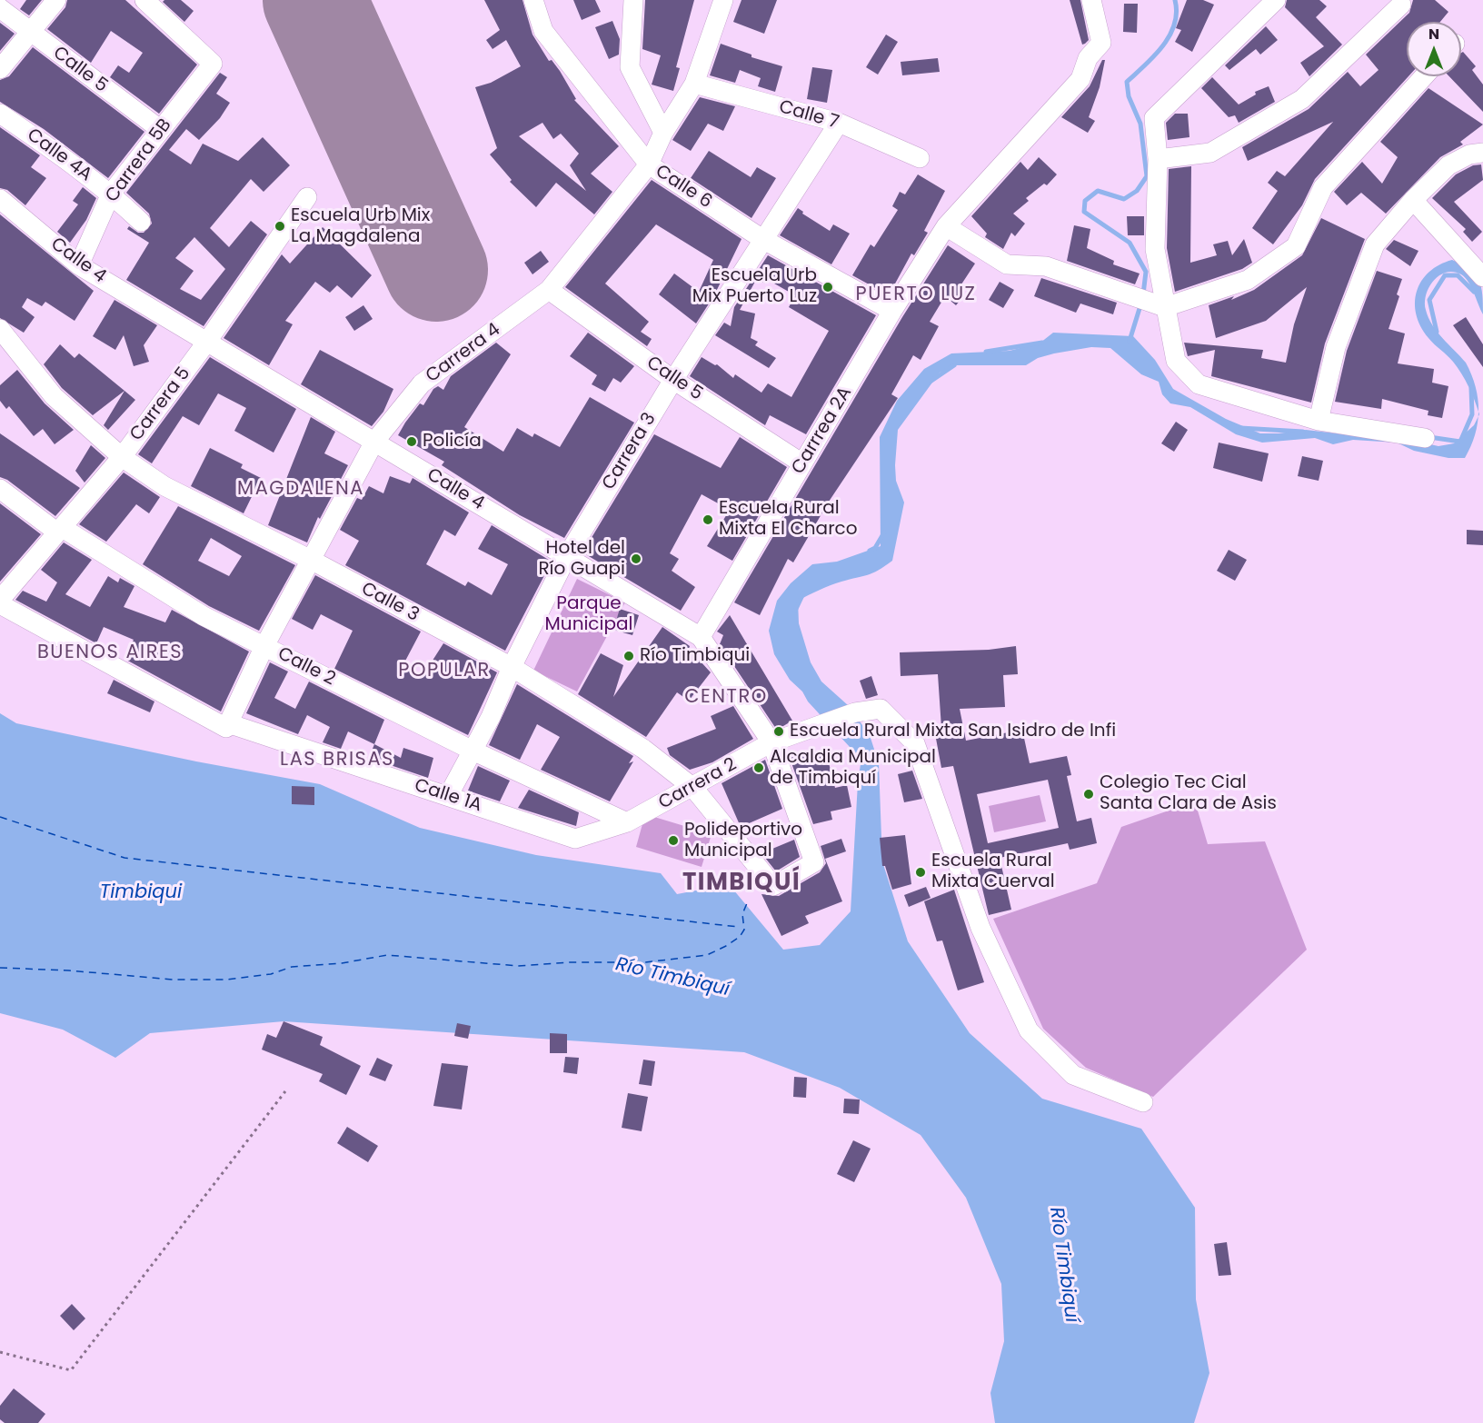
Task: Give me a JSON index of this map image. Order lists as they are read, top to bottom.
{
  "streets": {
    "street": [
      "Calle 5",
      "Calle 7",
      "Calle 4A",
      "Carrera 5B",
      "Calle 6",
      "Calle 4",
      "Carrera 4",
      "Carrera 5",
      "Carrrea 2A",
      "Carrera 3",
      "Calle 3",
      "Calle 2",
      "Carrera 2",
      "Calle 1A"
    ]
  },
  "crossings": [
    ["Calle 5", "Carrera 5B"],
    ["Calle 5", "Carrera 4"],
    ["Calle 5", "Carrrea 2A"],
    ["Calle 5", "Carrera 3"],
    ["Calle 7", "Carrera 4"],
    ["Calle 7", "Carrera 3"],
    ["Calle 4A", "Carrera 5B"],
    ["Carrera 5B", "Calle 4"],
    ["Calle 6", "Carrera 4"],
    ["Calle 6", "Carrrea 2A"],
    ["Calle 6", "Carrera 3"],
    ["Calle 4", "Carrera 4"],
    ["Calle 4", "Carrera 5"],
    ["Calle 4", "Carrrea 2A"],
    ["Calle 4", "Carrera 3"],
    ["Calle 4", "Calle 3"],
    ["Calle 4", "Carrera 2"],
    ["Carrera 4", "Calle 3"],
    ["Carrera 4", "Calle 2"],
    ["Carrera 4", "Calle 1A"],
    ["Carrera 5", "Calle 3"],
    ["Carrera 5", "Calle 2"],
    ["Carrera 3", "Calle 3"],
    ["Carrera 3", "Calle 2"],
    ["Carrera 3", "Calle 1A"],
    ["Calle 3", "Carrera 2"],
    ["Calle 2", "Carrera 2"],
    ["Carrera 2", "Calle 1A"]
  ],
  "districts": [
    "PUERTO LUZ",
    "MAGDALENA",
    "BUENOS AIRES",
    "POPULAR",
    "CENTRO",
    "LAS BRISAS",
    "TIMBIQUÍ"
  ],
  "water": ["Timbiqui", "Río Timbiquí"],
  "parks": ["Parque Municipal"],
  "places": [
    "Escuela Urb Mix La Magdalena",
    "Escuela Urb Mix Puerto Luz",
    "Policía",
    "Escuela Rural Mixta El Charco",
    "Hotel del Río Guapi",
    "Río Timbiqui",
    "Escuela Rural Mixta San Isidro de Infi",
    "Alcaldia Municipal de Timbiquí",
    "Colegio Tec Cial Santa Clara de Asis",
    "Polideportivo Municipal",
    "Escuela Rural Mixta Cuerval"
  ],
  "north": "top"
}
